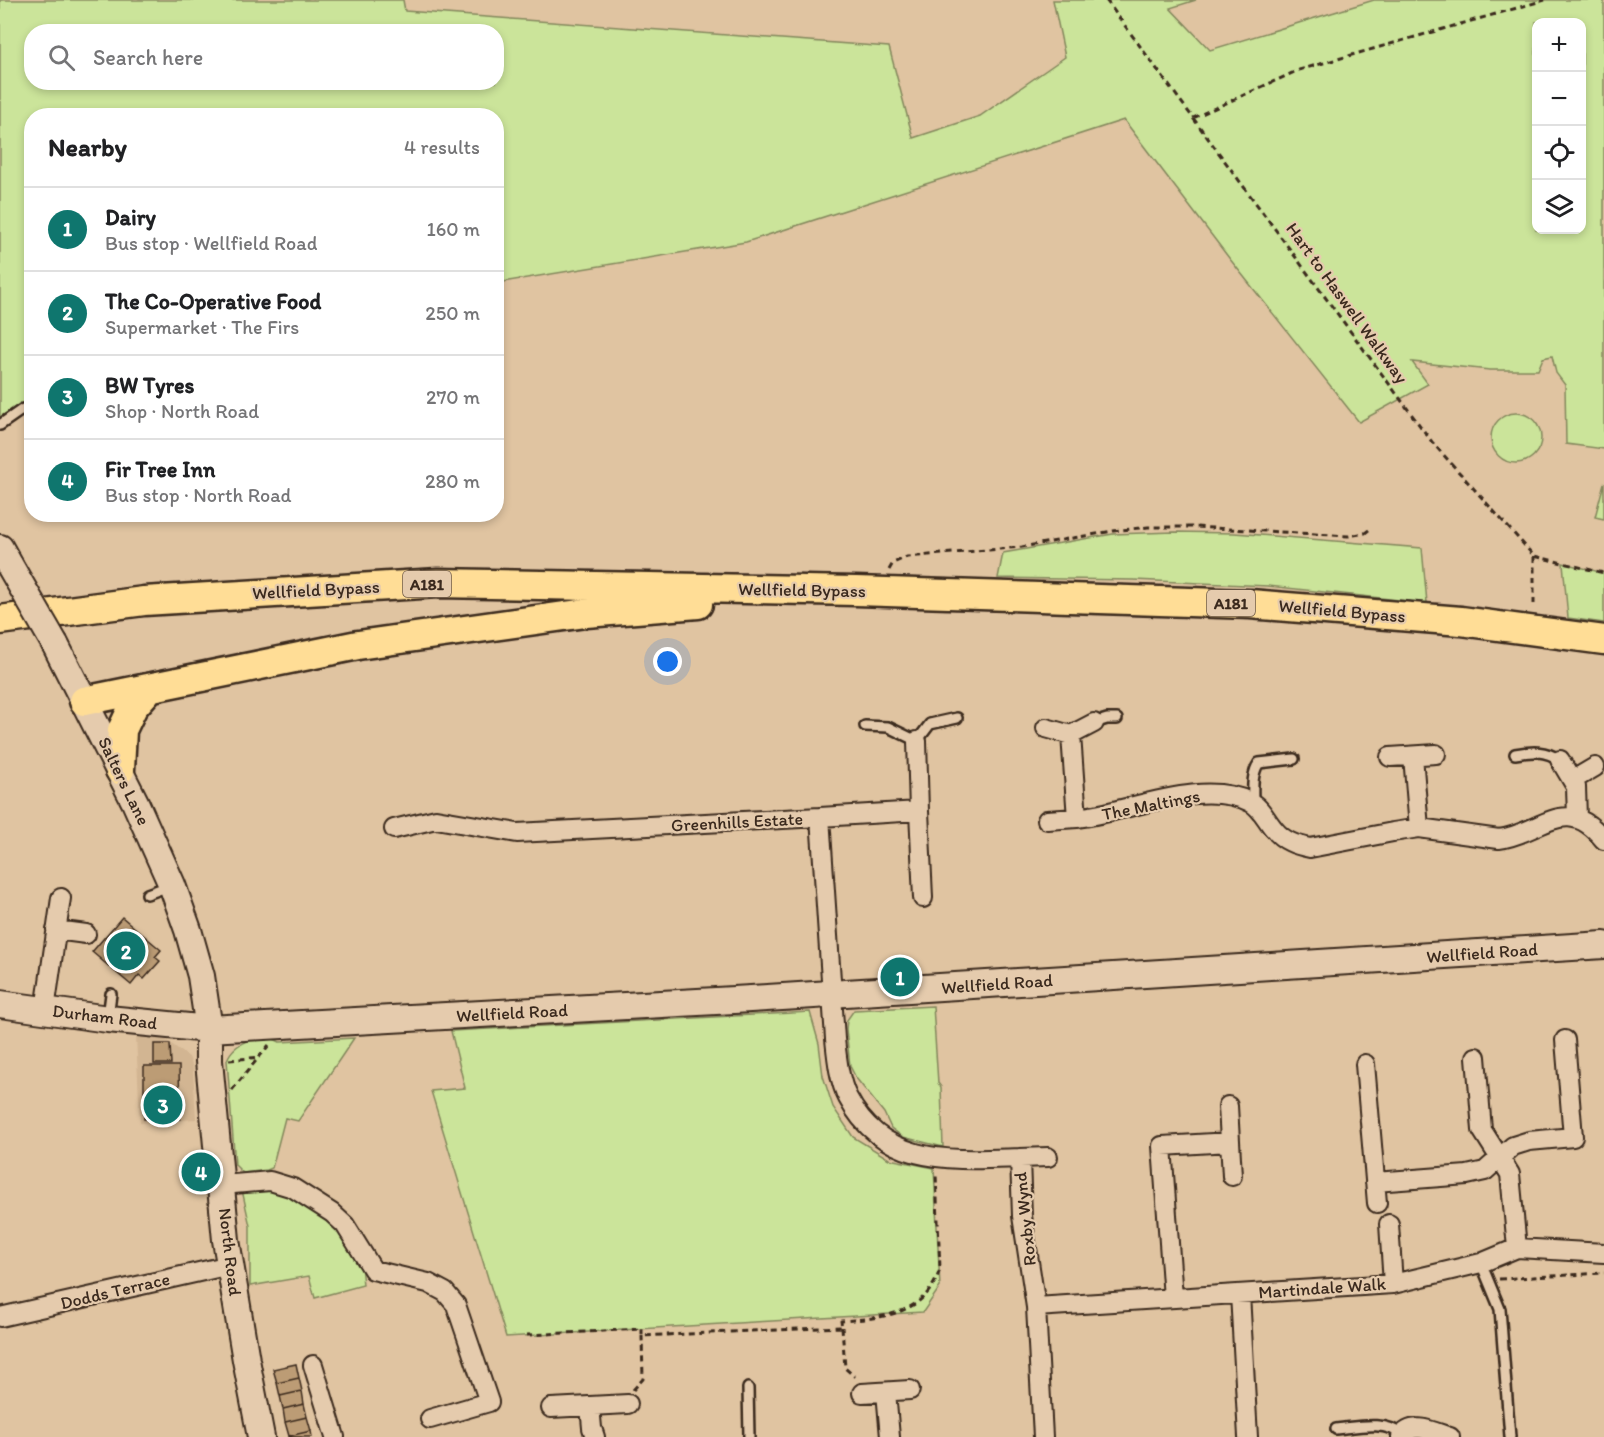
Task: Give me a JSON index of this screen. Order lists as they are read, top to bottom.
{
  "streets": {
    "main road": ["A181", "Wellfield Bypass"],
    "street": [
      "Salters Lane",
      "The Maltings",
      "Greenhills Estate",
      "Wellfield Road",
      "Durham Road",
      "Roxby Wynd",
      "North Road",
      "Martindale Walk",
      "Dodds Terrace"
    ],
    "path": ["Hart to Haswell Walkway"]
  },
  "crossings": [
    ["Salters Lane", "Wellfield Road"],
    ["Salters Lane", "Durham Road"],
    ["Salters Lane", "North Road"],
    ["Greenhills Estate", "Wellfield Road"],
    ["Greenhills Estate", "Roxby Wynd"],
    ["Wellfield Road", "Durham Road"],
    ["Wellfield Road", "Roxby Wynd"],
    ["Wellfield Road", "North Road"],
    ["Durham Road", "North Road"],
    ["Roxby Wynd", "Martindale Walk"],
    ["North Road", "Dodds Terrace"]
  ],
  "page": {
    "map_buttons": ["+", "−"],
    "search": "Search here",
    "heading": ["Nearby", "4 results"],
    "list": [
      {
        "mark": "1",
        "name": "Dairy",
        "note": "Bus stop · Wellfield Road",
        "value": "160 m"
      },
      {
        "mark": "2",
        "name": "The Co-Operative Food",
        "note": "Supermarket · The Firs",
        "value": "250 m"
      },
      {
        "mark": "3",
        "name": "BW Tyres",
        "note": "Shop · North Road",
        "value": "270 m"
      },
      {
        "mark": "4",
        "name": "Fir Tree Inn",
        "note": "Bus stop · North Road",
        "value": "280 m"
      }
    ],
    "pins": [
      "2",
      "1",
      "3",
      "4"
    ]
  }
}
